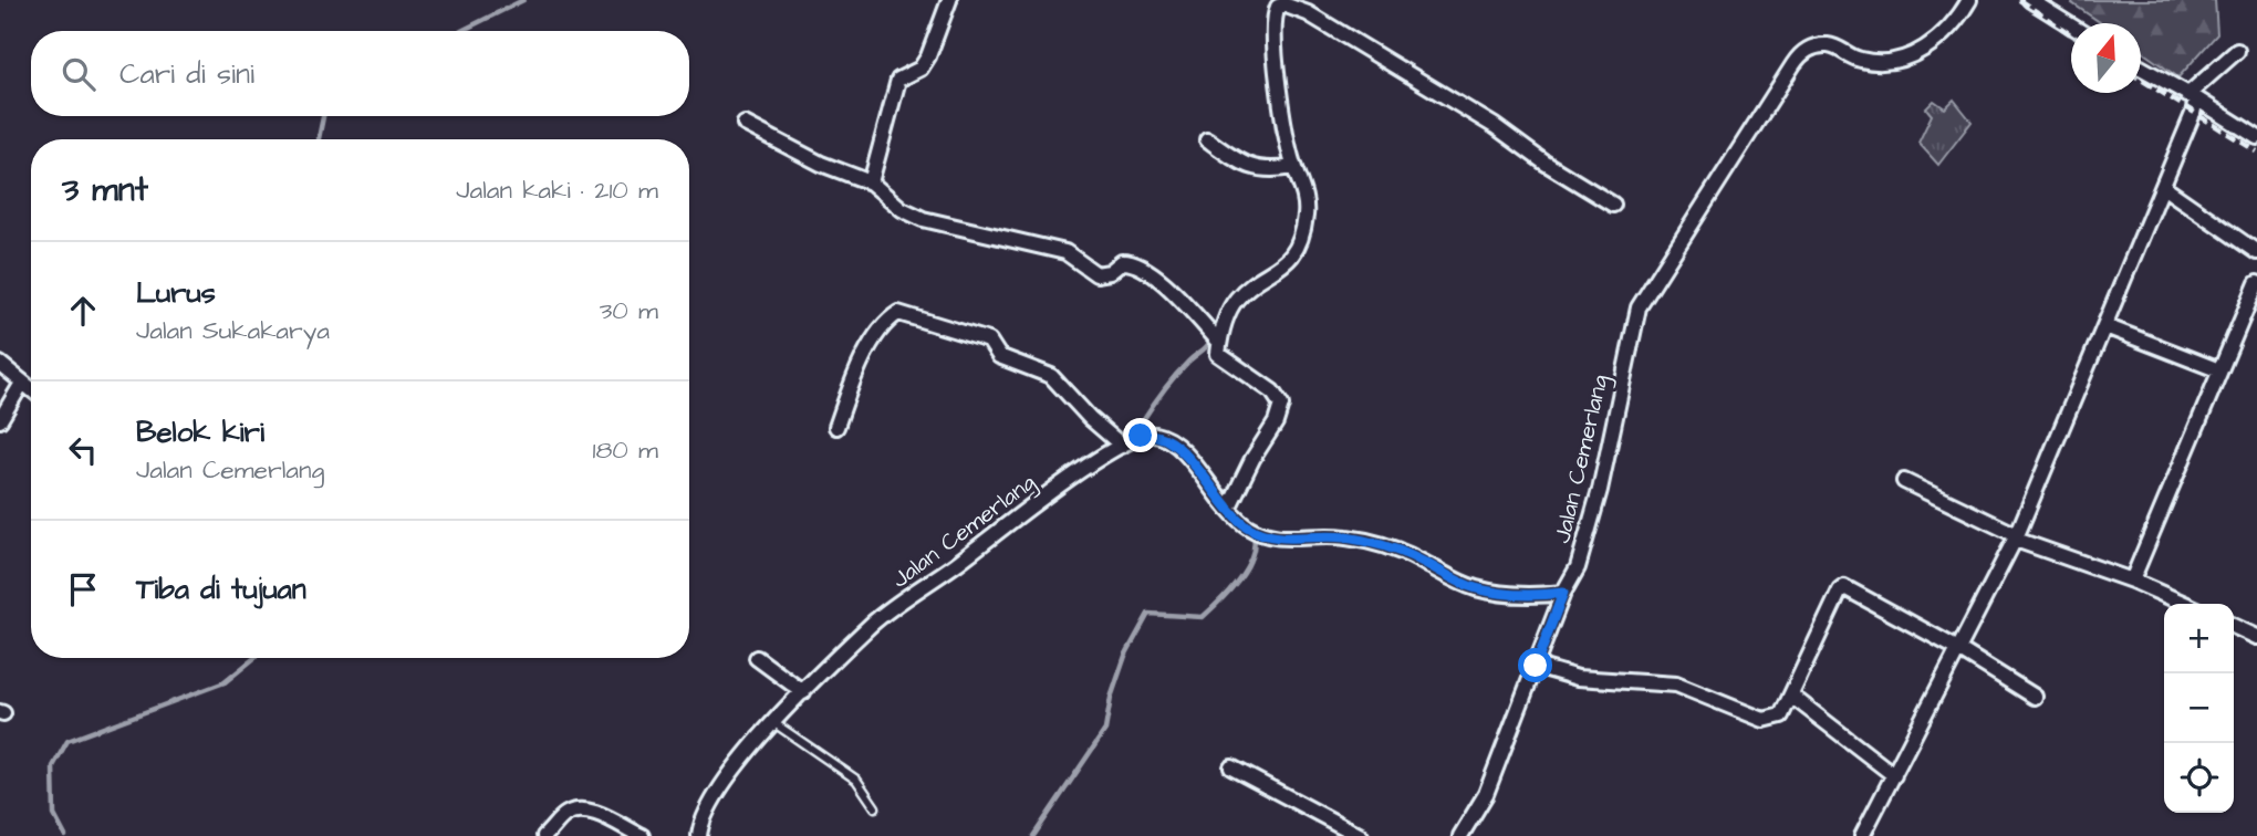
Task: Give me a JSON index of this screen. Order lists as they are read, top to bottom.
{
  "streets": {
    "street": ["Jalan Cemerlang"]
  },
  "north": "top",
  "page": {
    "search": "Cari di sini",
    "heading": ["3 mnt", "Jalan kaki · 210 m"],
    "list": [
      ["Lurus", "Jalan Sukakarya", "30 m"],
      ["Belok kiri", "Jalan Cemerlang", "180 m"],
      "Tiba di tujuan"
    ],
    "map_buttons": ["+", "−"]
  }
}
